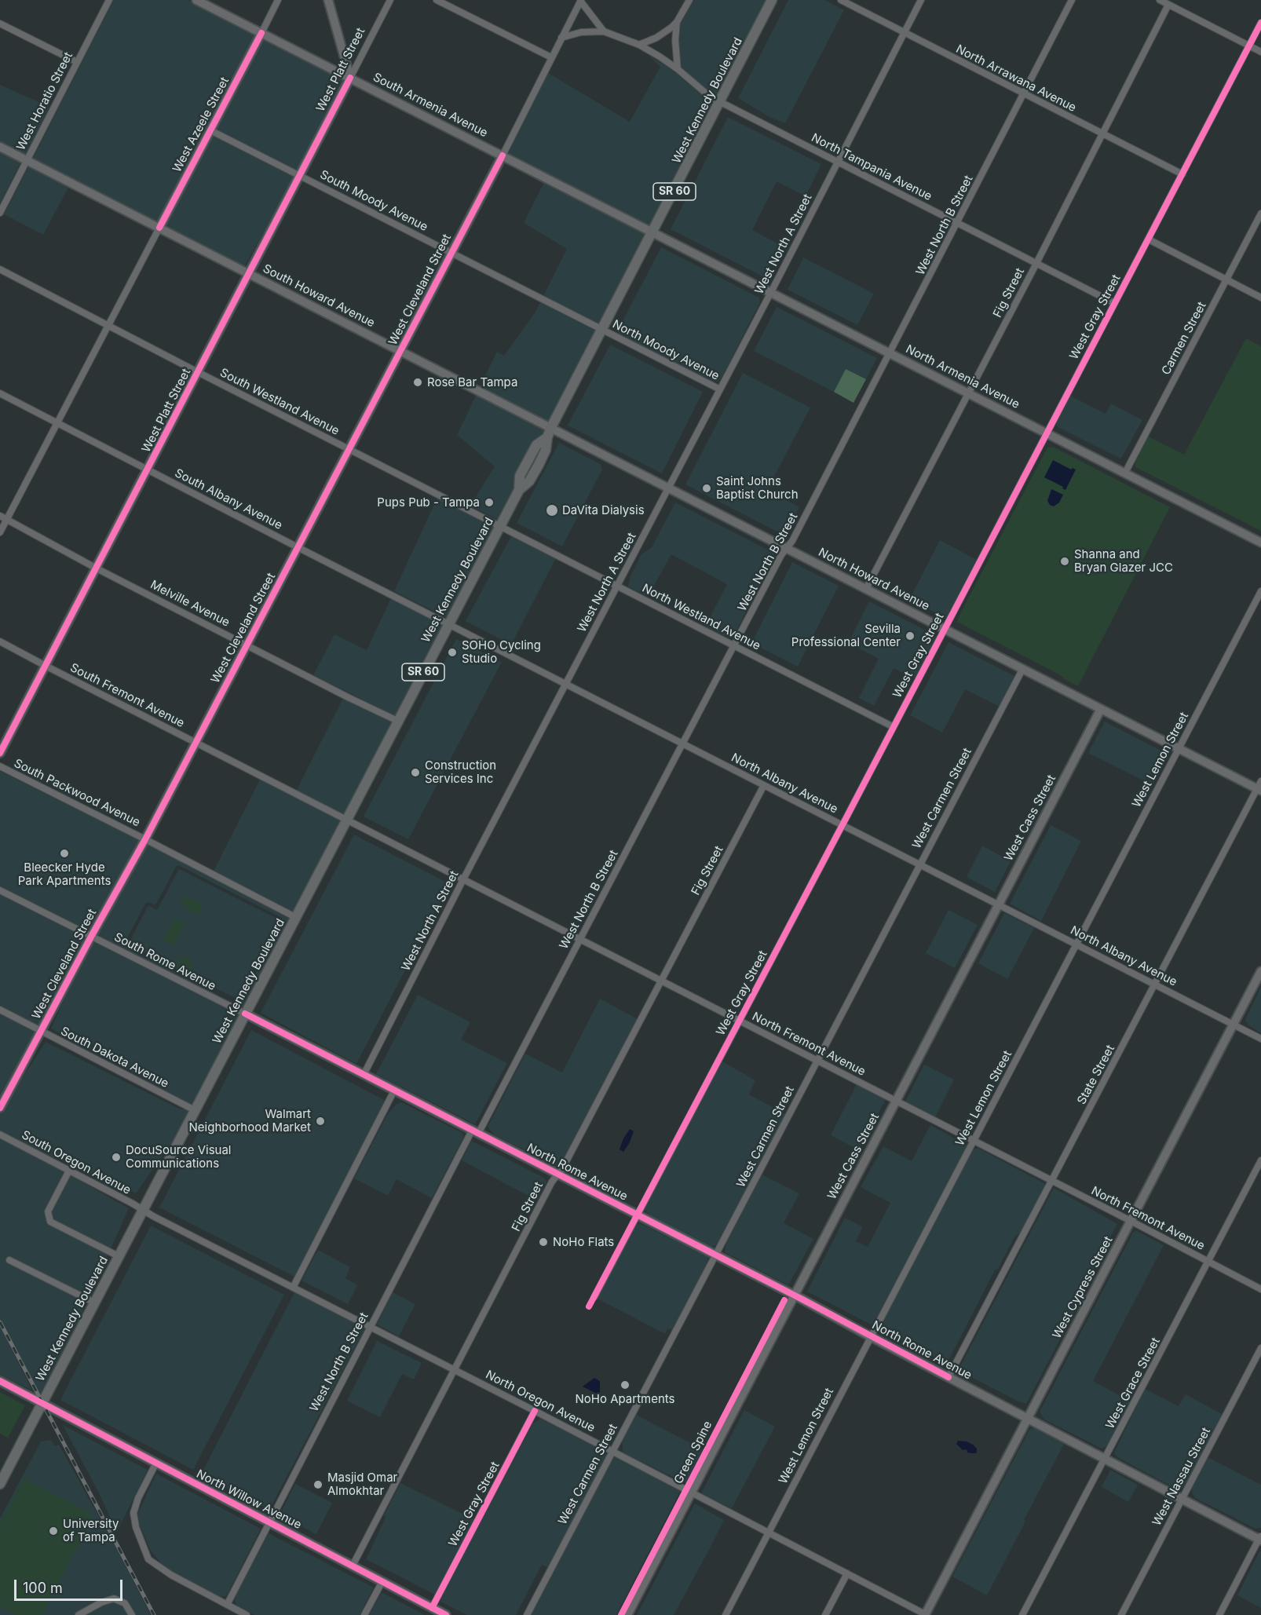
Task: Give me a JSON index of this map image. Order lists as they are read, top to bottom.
{
  "streets": {
    "main road": [
      "West Platt Street",
      "West Kennedy Boulevard",
      "South Armenia Avenue",
      "West Azeele Street",
      "SR 60",
      "West Cleveland Street",
      "South Howard Avenue",
      "North Armenia Avenue",
      "North Howard Avenue",
      "West Cass Street",
      "North Rome Avenue",
      "West Cypress Street",
      "North Willow Avenue"
    ],
    "street": [
      "North Arrawana Avenue",
      "West Horatio Street",
      "North Tampania Avenue",
      "South Moody Avenue",
      "West North B Street",
      "West North A Street",
      "Fig Street",
      "West Gray Street",
      "Carmen Street",
      "North Moody Avenue",
      "South Westland Avenue",
      "South Albany Avenue",
      "Melville Avenue",
      "North Westland Avenue",
      "South Fremont Avenue",
      "West Lemon Street",
      "North Albany Avenue",
      "South Packwood Avenue",
      "West Carmen Street",
      "South Rome Avenue",
      "North Fremont Avenue",
      "South Dakota Avenue",
      "State Street",
      "South Oregon Avenue",
      "West Grace Street",
      "North Oregon Avenue",
      "West Nassau Street"
    ],
    "cycle path": ["Green Spine"]
  },
  "crossings": [
    ["West Platt Street", "South Armenia Avenue"],
    ["West Platt Street", "South Moody Avenue"],
    ["West Platt Street", "South Howard Avenue"],
    ["West Platt Street", "South Westland Avenue"],
    ["West Platt Street", "South Albany Avenue"],
    ["West Platt Street", "Melville Avenue"],
    ["West Platt Street", "South Fremont Avenue"],
    ["North Arrawana Avenue", "West North B Street"],
    ["North Arrawana Avenue", "West North A Street"],
    ["North Arrawana Avenue", "Fig Street"],
    ["North Arrawana Avenue", "West Gray Street"],
    ["West Kennedy Boulevard", "South Armenia Avenue"],
    ["West Kennedy Boulevard", "North Tampania Avenue"],
    ["West Kennedy Boulevard", "South Moody Avenue"],
    ["West Kennedy Boulevard", "South Howard Avenue"],
    ["West Kennedy Boulevard", "North Moody Avenue"],
    ["West Kennedy Boulevard", "North Armenia Avenue"],
    ["West Kennedy Boulevard", "South Westland Avenue"],
    ["West Kennedy Boulevard", "South Albany Avenue"],
    ["West Kennedy Boulevard", "North Howard Avenue"],
    ["West Kennedy Boulevard", "Melville Avenue"],
    ["West Kennedy Boulevard", "North Westland Avenue"],
    ["West Kennedy Boulevard", "South Fremont Avenue"],
    ["West Kennedy Boulevard", "North Albany Avenue"],
    ["West Kennedy Boulevard", "South Packwood Avenue"],
    ["West Kennedy Boulevard", "South Rome Avenue"],
    ["West Kennedy Boulevard", "North Fremont Avenue"],
    ["West Kennedy Boulevard", "South Dakota Avenue"],
    ["West Kennedy Boulevard", "South Oregon Avenue"],
    ["West Kennedy Boulevard", "North Rome Avenue"],
    ["West Kennedy Boulevard", "North Oregon Avenue"],
    ["West Kennedy Boulevard", "North Willow Avenue"],
    ["West Horatio Street", "South Howard Avenue"],
    ["South Armenia Avenue", "West Azeele Street"],
    ["South Armenia Avenue", "West Cleveland Street"],
    ["South Armenia Avenue", "North Armenia Avenue"],
    ["West Azeele Street", "South Moody Avenue"],
    ["West Azeele Street", "South Howard Avenue"],
    ["West Azeele Street", "South Westland Avenue"],
    ["West Azeele Street", "South Albany Avenue"],
    ["West Azeele Street", "Melville Avenue"],
    ["North Tampania Avenue", "West North B Street"],
    ["North Tampania Avenue", "West North A Street"],
    ["North Tampania Avenue", "Fig Street"],
    ["North Tampania Avenue", "West Gray Street"],
    ["South Moody Avenue", "West Cleveland Street"],
    ["South Moody Avenue", "North Moody Avenue"],
    ["West North B Street", "North Armenia Avenue"],
    ["West North B Street", "North Howard Avenue"],
    ["West North B Street", "North Westland Avenue"],
    ["West North B Street", "North Albany Avenue"],
    ["West North B Street", "North Fremont Avenue"],
    ["West North B Street", "North Rome Avenue"],
    ["West North B Street", "North Oregon Avenue"],
    ["West North B Street", "North Willow Avenue"],
    ["West North A Street", "North Moody Avenue"],
    ["West North A Street", "North Armenia Avenue"],
    ["West North A Street", "North Howard Avenue"],
    ["West North A Street", "North Westland Avenue"],
    ["West North A Street", "North Albany Avenue"],
    ["West North A Street", "North Fremont Avenue"],
    ["West North A Street", "North Rome Avenue"],
    ["West Cleveland Street", "South Howard Avenue"],
    ["West Cleveland Street", "South Westland Avenue"],
    ["West Cleveland Street", "South Albany Avenue"],
    ["West Cleveland Street", "Melville Avenue"],
    ["West Cleveland Street", "South Fremont Avenue"],
    ["West Cleveland Street", "South Packwood Avenue"],
    ["West Cleveland Street", "South Rome Avenue"],
    ["West Cleveland Street", "South Dakota Avenue"],
    ["Fig Street", "North Armenia Avenue"],
    ["Fig Street", "North Howard Avenue"],
    ["Fig Street", "North Albany Avenue"],
    ["Fig Street", "North Fremont Avenue"],
    ["Fig Street", "North Rome Avenue"],
    ["Fig Street", "North Oregon Avenue"],
    ["Fig Street", "North Willow Avenue"],
    ["South Howard Avenue", "North Howard Avenue"],
    ["West Gray Street", "North Armenia Avenue"],
    ["West Gray Street", "North Howard Avenue"],
    ["West Gray Street", "North Westland Avenue"],
    ["West Gray Street", "North Albany Avenue"],
    ["West Gray Street", "North Fremont Avenue"],
    ["West Gray Street", "North Rome Avenue"],
    ["West Gray Street", "North Oregon Avenue"],
    ["West Gray Street", "North Willow Avenue"],
    ["Carmen Street", "North Armenia Avenue"],
    ["South Westland Avenue", "North Westland Avenue"],
    ["South Albany Avenue", "North Albany Avenue"],
    ["North Howard Avenue", "West Lemon Street"],
    ["North Howard Avenue", "West Carmen Street"],
    ["North Howard Avenue", "West Cass Street"],
    ["North Howard Avenue", "State Street"],
    ["South Fremont Avenue", "North Fremont Avenue"],
    ["West Lemon Street", "North Albany Avenue"],
    ["West Lemon Street", "North Fremont Avenue"],
    ["West Lemon Street", "North Rome Avenue"],
    ["West Lemon Street", "North Oregon Avenue"],
    ["North Albany Avenue", "West Carmen Street"],
    ["North Albany Avenue", "West Cass Street"],
    ["North Albany Avenue", "State Street"],
    ["North Albany Avenue", "West Cypress Street"],
    ["West Carmen Street", "North Fremont Avenue"],
    ["West Carmen Street", "North Rome Avenue"],
    ["West Carmen Street", "North Oregon Avenue"],
    ["West Cass Street", "North Fremont Avenue"],
    ["West Cass Street", "North Rome Avenue"],
    ["West Cass Street", "North Oregon Avenue"],
    ["South Rome Avenue", "North Rome Avenue"],
    ["North Fremont Avenue", "State Street"],
    ["North Fremont Avenue", "West Cypress Street"],
    ["North Fremont Avenue", "West Grace Street"],
    ["State Street", "North Rome Avenue"],
    ["South Oregon Avenue", "North Oregon Avenue"],
    ["North Rome Avenue", "West Cypress Street"],
    ["North Rome Avenue", "West Grace Street"],
    ["North Rome Avenue", "West Nassau Street"],
    ["West Cypress Street", "North Oregon Avenue"]
  ],
  "places": [
    "Rose Bar Tampa",
    "Saint Johns Baptist Church",
    "Pups Pub - Tampa",
    "DaVita Dialysis",
    "Shanna and Bryan Glazer JCC",
    "Sevilla Professional Center",
    "SOHO Cycling Studio",
    "Construction Services Inc",
    "Bleecker Hyde Park Apartments",
    "Walmart Neighborhood Market",
    "DocuSource Visual Communications",
    "NoHo Flats",
    "NoHo Apartments",
    "Masjid Omar Almokhtar",
    "University of Tampa"
  ],
  "scale_bar": "100 m"
}
